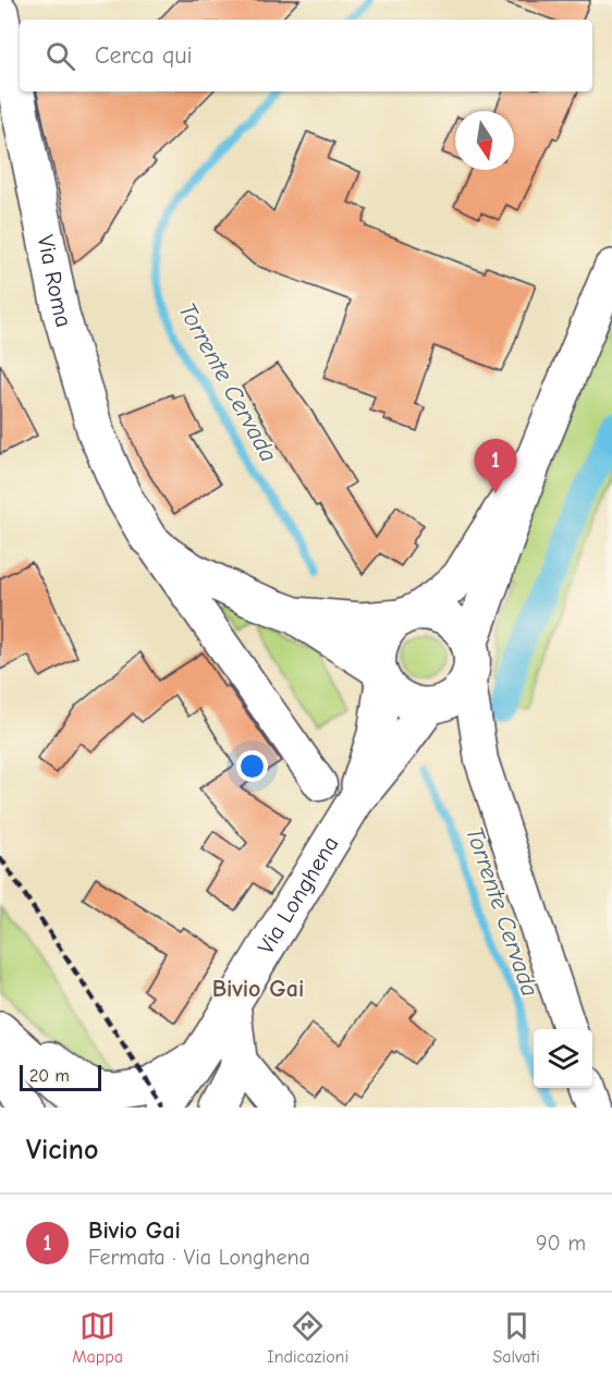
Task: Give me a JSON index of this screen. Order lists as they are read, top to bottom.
{
  "streets": {
    "street": ["Via Roma", "Via Longhena"]
  },
  "crossings": [
    ["Via Roma", "Via Longhena"]
  ],
  "districts": ["Bivio Gai"],
  "water": ["Torrente Cervada"],
  "scale_bar": "20 m",
  "north": "bottom",
  "page": {
    "search": "Cerca qui",
    "pins": "1",
    "scale": "20 m",
    "heading": "Vicino",
    "list": [
      {
        "mark": "1",
        "name": "Bivio Gai",
        "note": "Fermata · Via Longhena",
        "value": "90 m"
      }
    ],
    "nav": ["Mappa", "Indicazioni", "Salvati"]
  }
}
